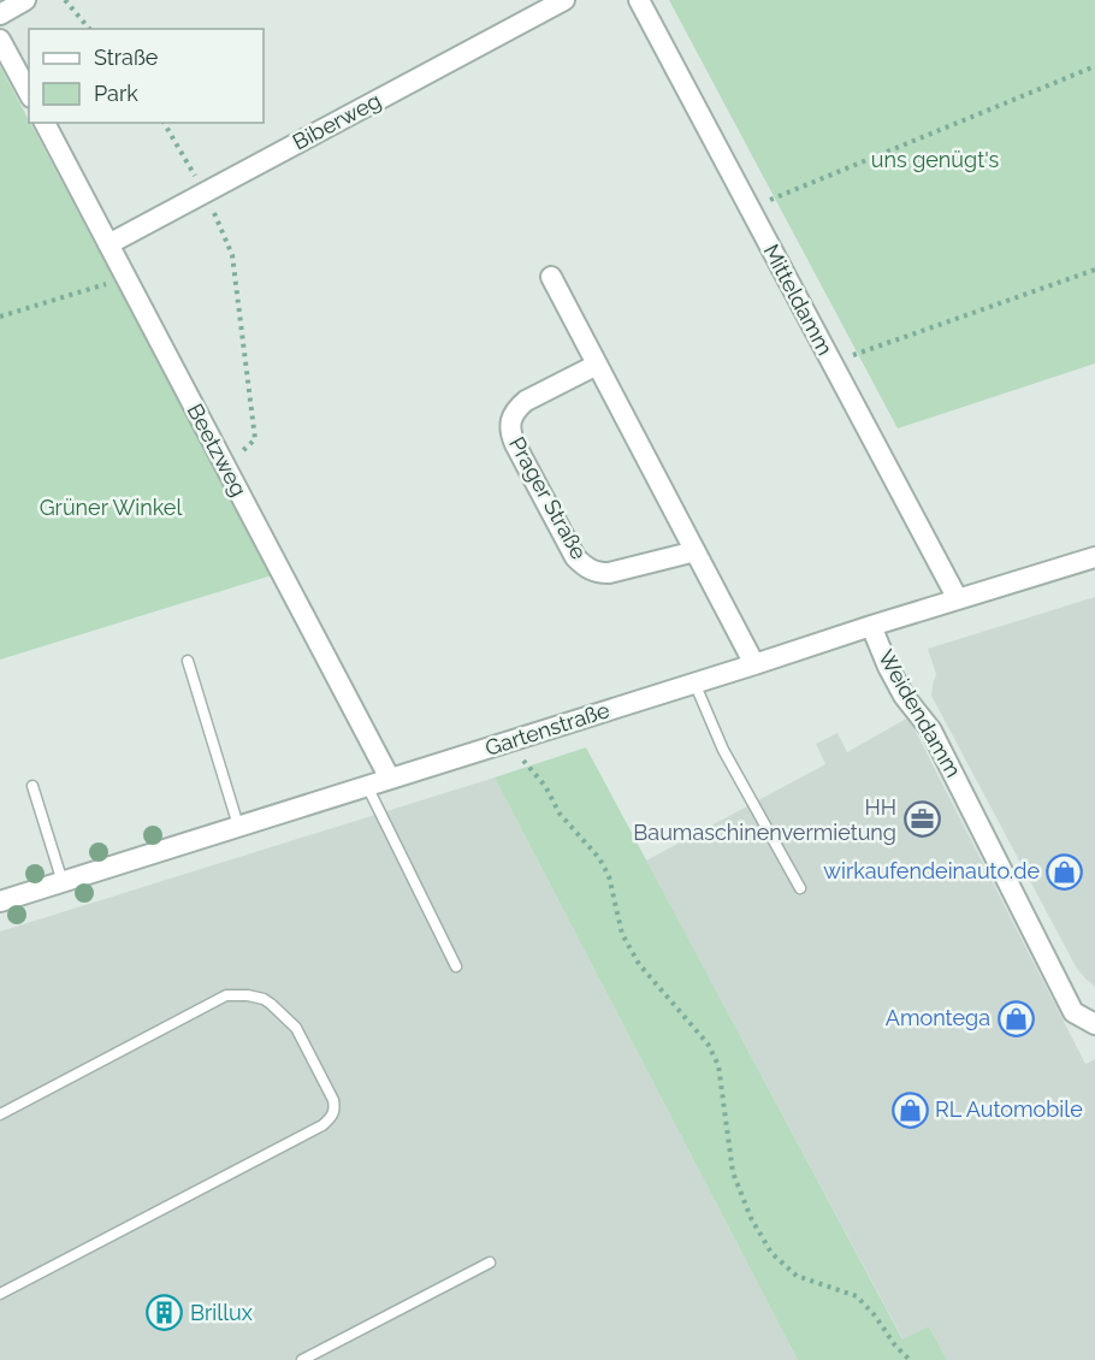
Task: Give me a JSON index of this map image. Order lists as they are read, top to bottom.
{
  "streets": {
    "street": [
      "Biberweg",
      "Mitteldamm",
      "Beetzweg",
      "Prager Straße",
      "Weidendamm",
      "Gartenstraße"
    ]
  },
  "crossings": [
    ["Biberweg", "Beetzweg"],
    ["Mitteldamm", "Gartenstraße"],
    ["Beetzweg", "Gartenstraße"],
    ["Weidendamm", "Gartenstraße"]
  ],
  "parks": ["uns genügt's", "Grüner Winkel"],
  "places": {
    "office": ["HH Baumaschinenvermietung"],
    "shop": ["wirkaufendeinauto.de", "Amontega", "RL Automobile"],
    "building": ["Brillux"]
  },
  "legend": ["Straße", "Park"]
}
